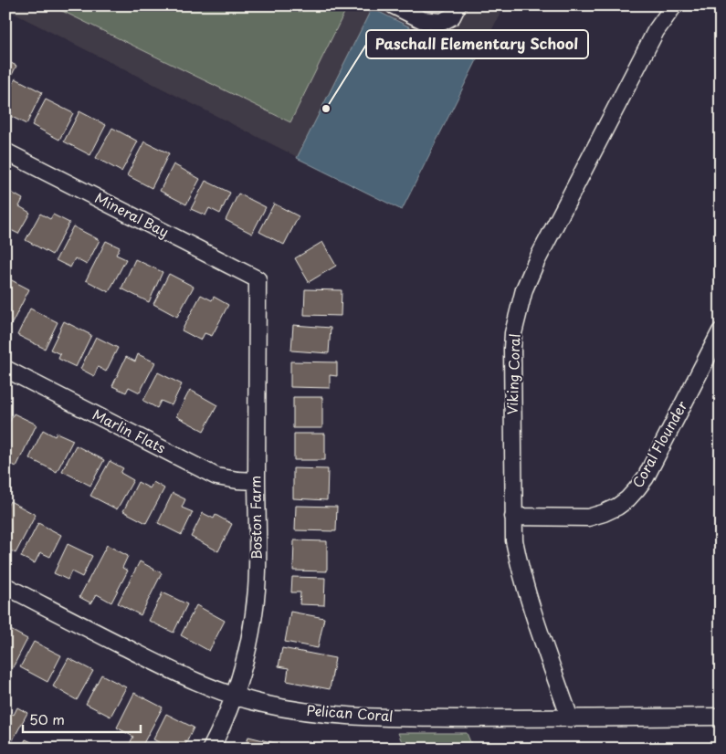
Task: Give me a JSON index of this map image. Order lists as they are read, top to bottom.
{
  "streets": {
    "street": [
      "Mineral Bay",
      "Viking Coral",
      "Marlin Flats",
      "Coral Flounder",
      "Boston Farm",
      "Pelican Coral"
    ]
  },
  "crossings": [
    ["Mineral Bay", "Boston Farm"],
    ["Viking Coral", "Coral Flounder"],
    ["Viking Coral", "Pelican Coral"],
    ["Marlin Flats", "Boston Farm"],
    ["Boston Farm", "Pelican Coral"]
  ],
  "places": ["Paschall Elementary School"],
  "scale_bar": "50 m"
}
